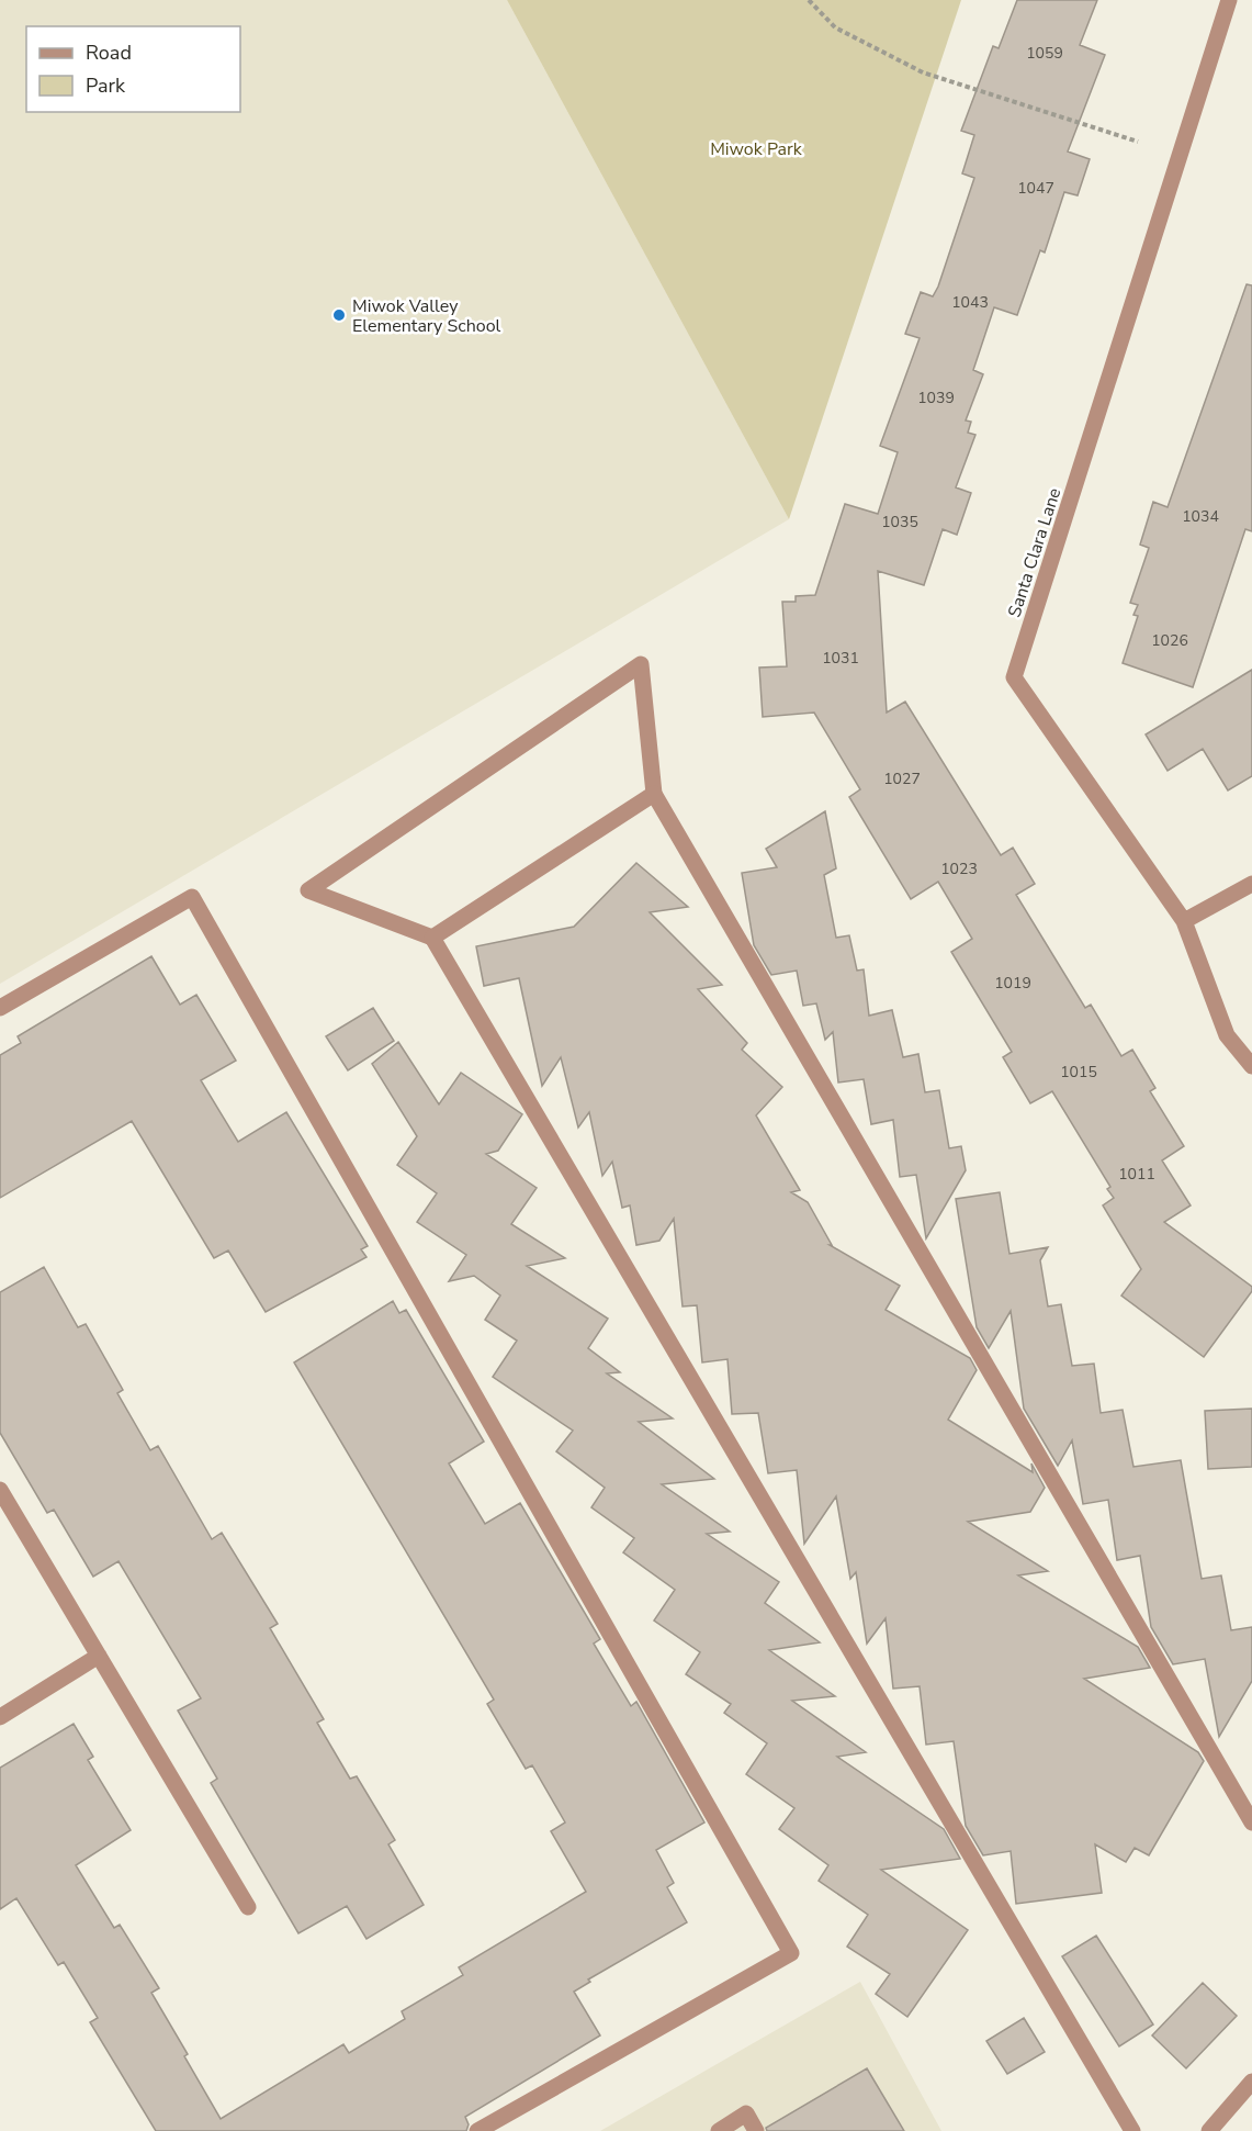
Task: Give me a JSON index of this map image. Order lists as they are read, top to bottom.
{
  "streets": {
    "street": ["Santa Clara Lane"]
  },
  "parks": ["Miwok Park"],
  "places": ["Miwok Valley Elementary School"],
  "house_numbers": [
    "1059",
    "1047",
    "1043",
    "1039",
    "1034",
    "1035",
    "1026",
    "1031",
    "1027",
    "1023",
    "1019",
    "1015",
    "1011"
  ],
  "legend": ["Road", "Park"]
}
